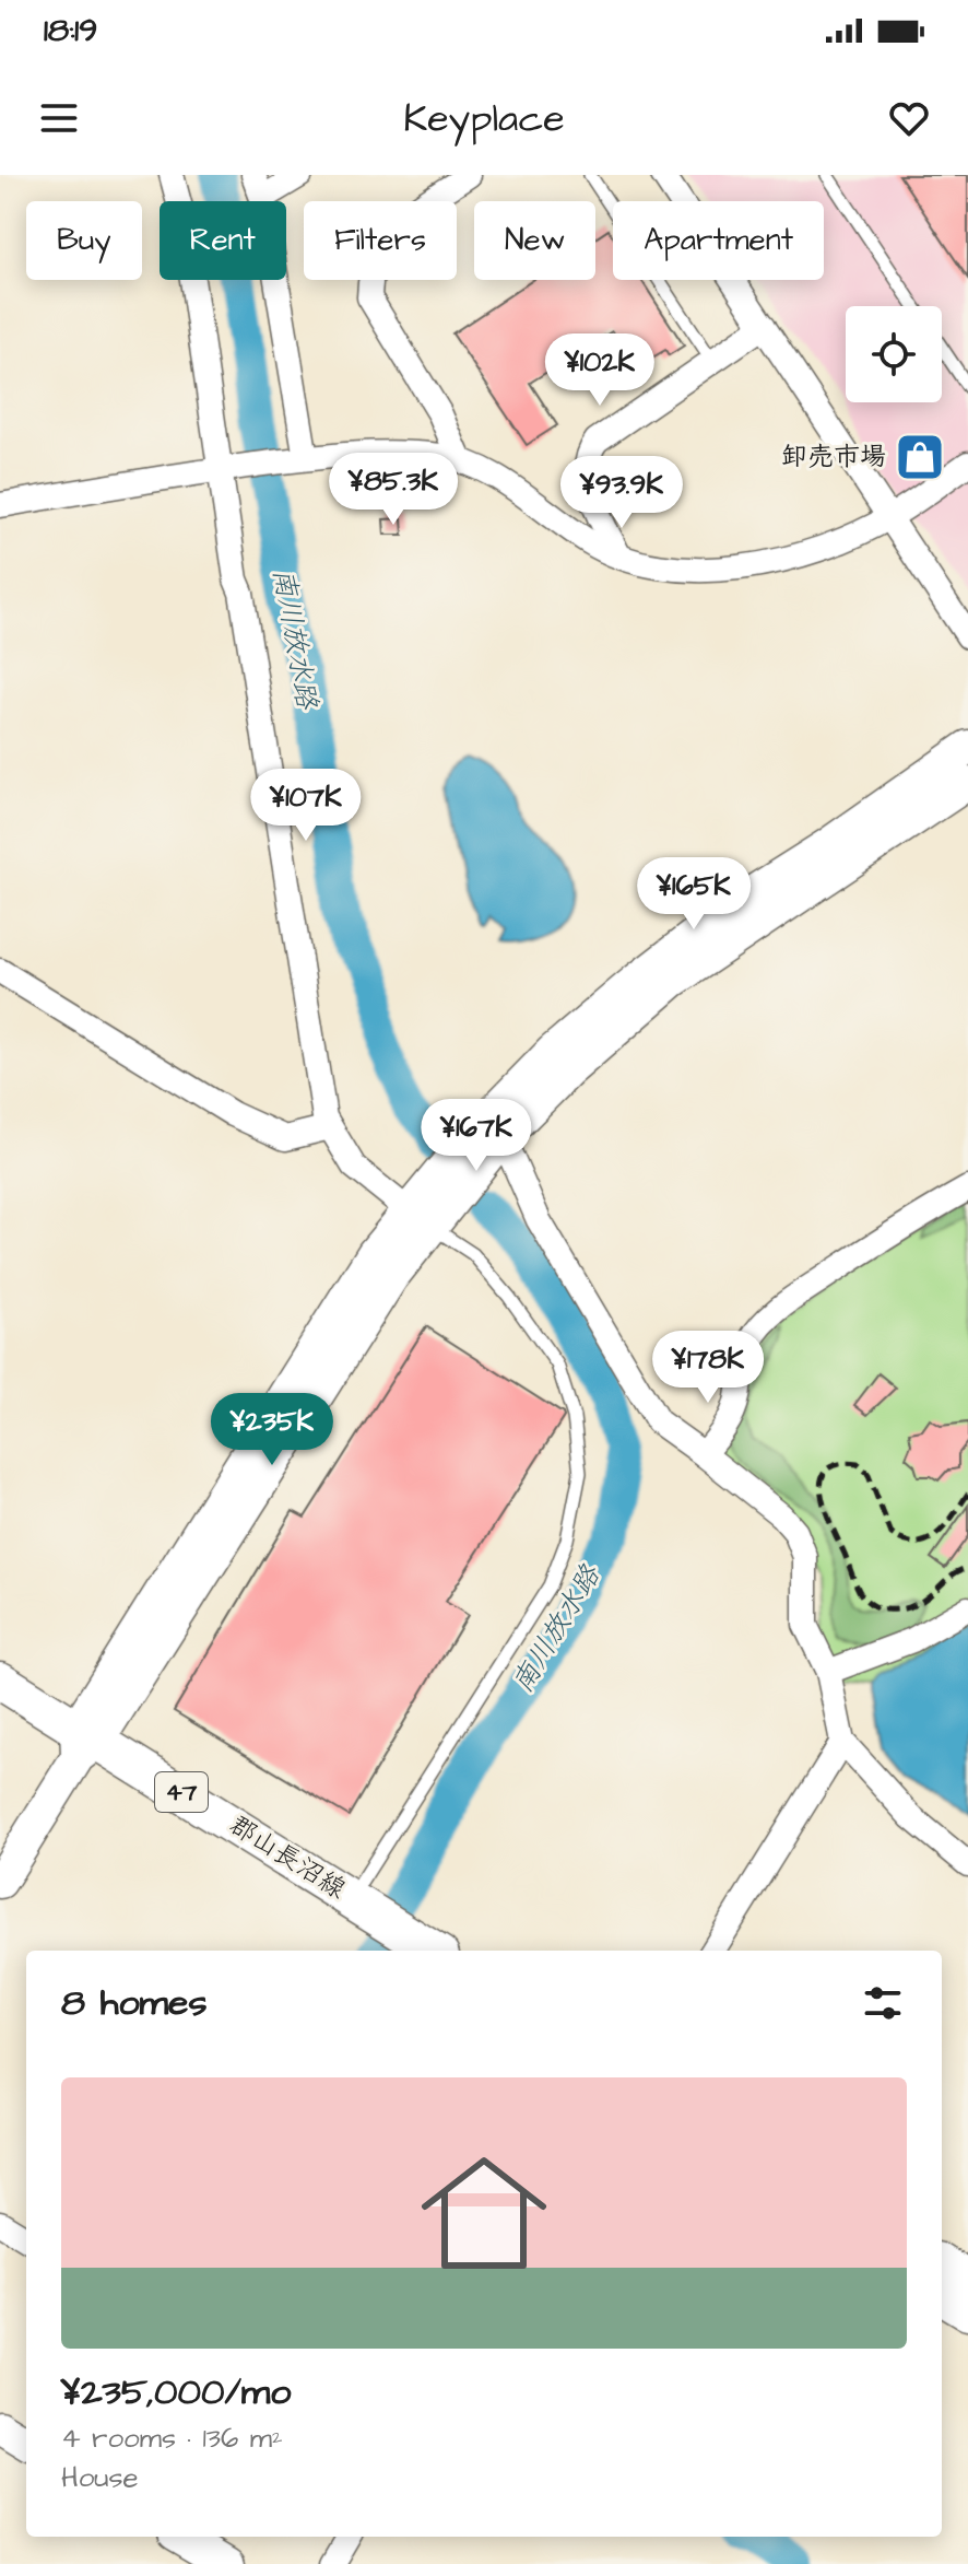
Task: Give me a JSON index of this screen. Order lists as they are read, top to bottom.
{
  "streets": {
    "main road": ["47", "郡山長沼線"]
  },
  "water": ["南川放水路"],
  "places": {
    "shop": ["卸売市場"]
  },
  "page": {
    "status": "18:19",
    "header": "Keyplace",
    "chip": [
      "Buy",
      "Rent",
      "Filters",
      "New",
      "Apartment"
    ],
    "price": [
      "¥102K",
      "¥85.3K",
      "¥93.9K",
      "¥107K",
      "¥165K",
      "¥167K",
      "¥178K",
      "¥235K"
    ],
    "heading": "8 homes",
    "list": [
      {
        "name": "¥235,000/mo",
        "note": "4 rooms · 136 m² · House"
      }
    ]
  }
}
